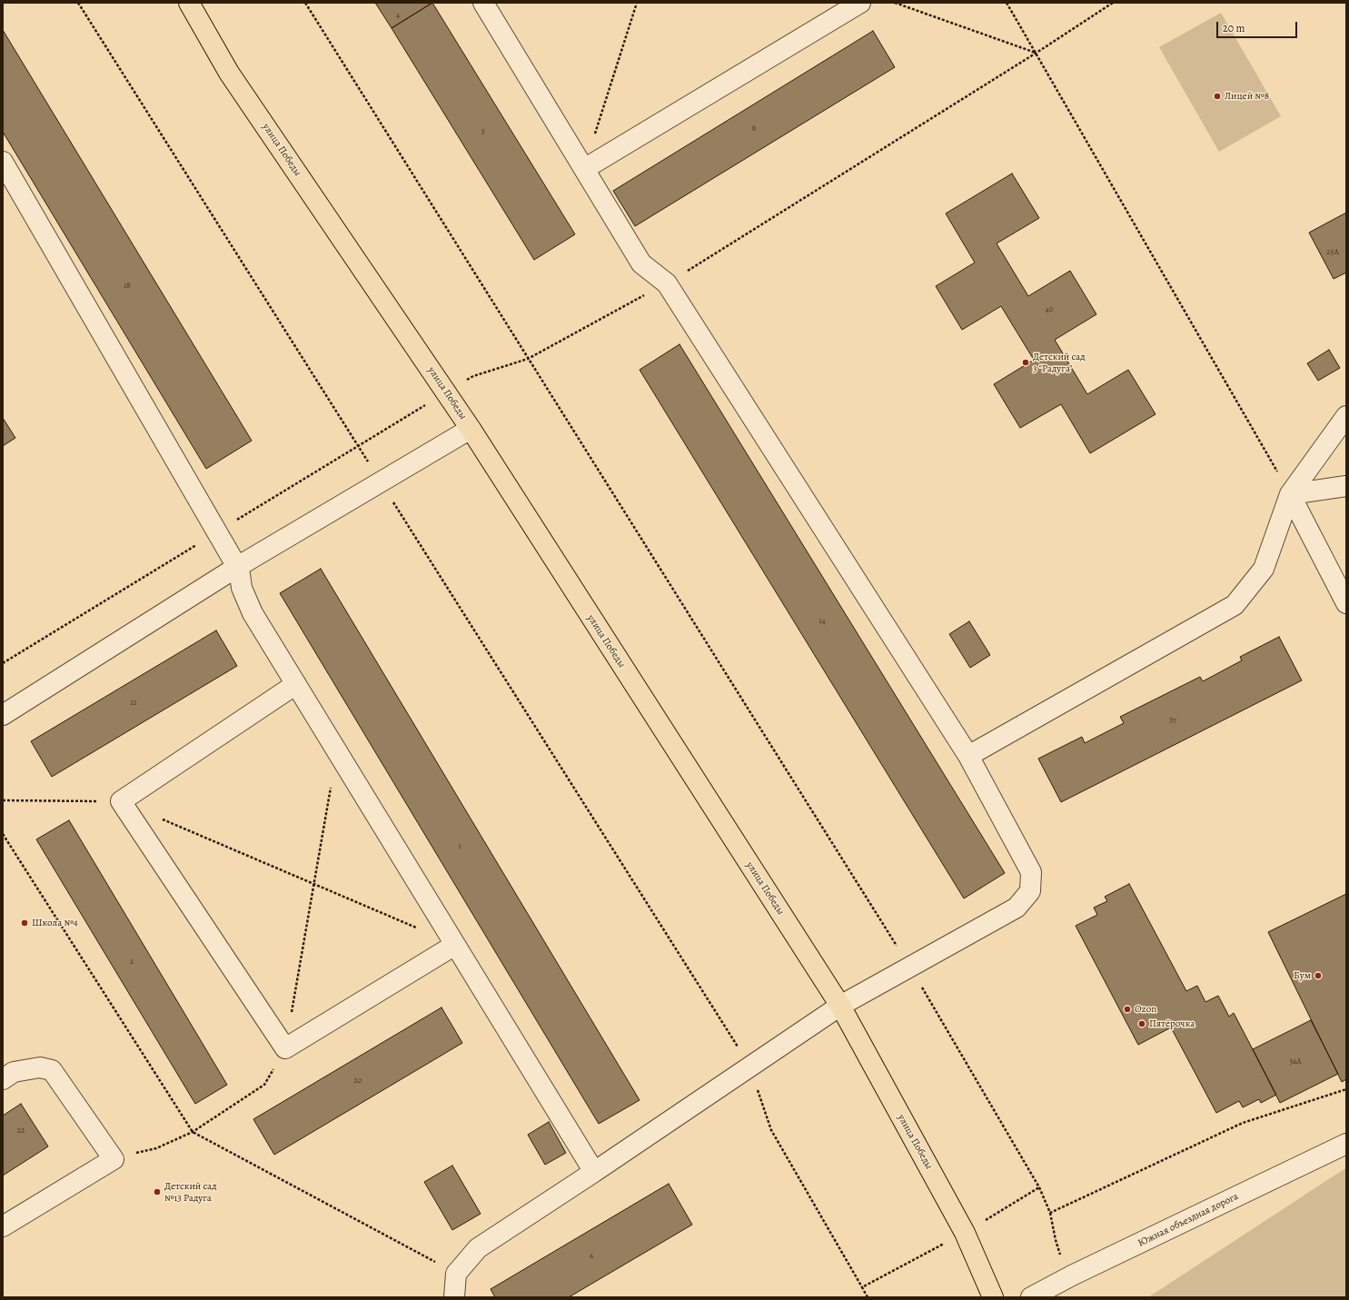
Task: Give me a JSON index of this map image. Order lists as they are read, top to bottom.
{
  "streets": {
    "main road": ["улица Победы"],
    "street": ["Южная объездная дорога"]
  },
  "places": [
    "Лицей №8",
    "Детский сад 3 \"Радуга\"",
    "Школа №4",
    "Бум",
    "Ozon",
    "Пятёрочка",
    "Детский сад №13 Радуга"
  ],
  "house_numbers": [
    "4",
    "8",
    "5",
    "25А",
    "18",
    "40",
    "14",
    "21",
    "37",
    "1",
    "2",
    "36А",
    "20",
    "22",
    "6"
  ],
  "scale_bar": "20 m"
}
